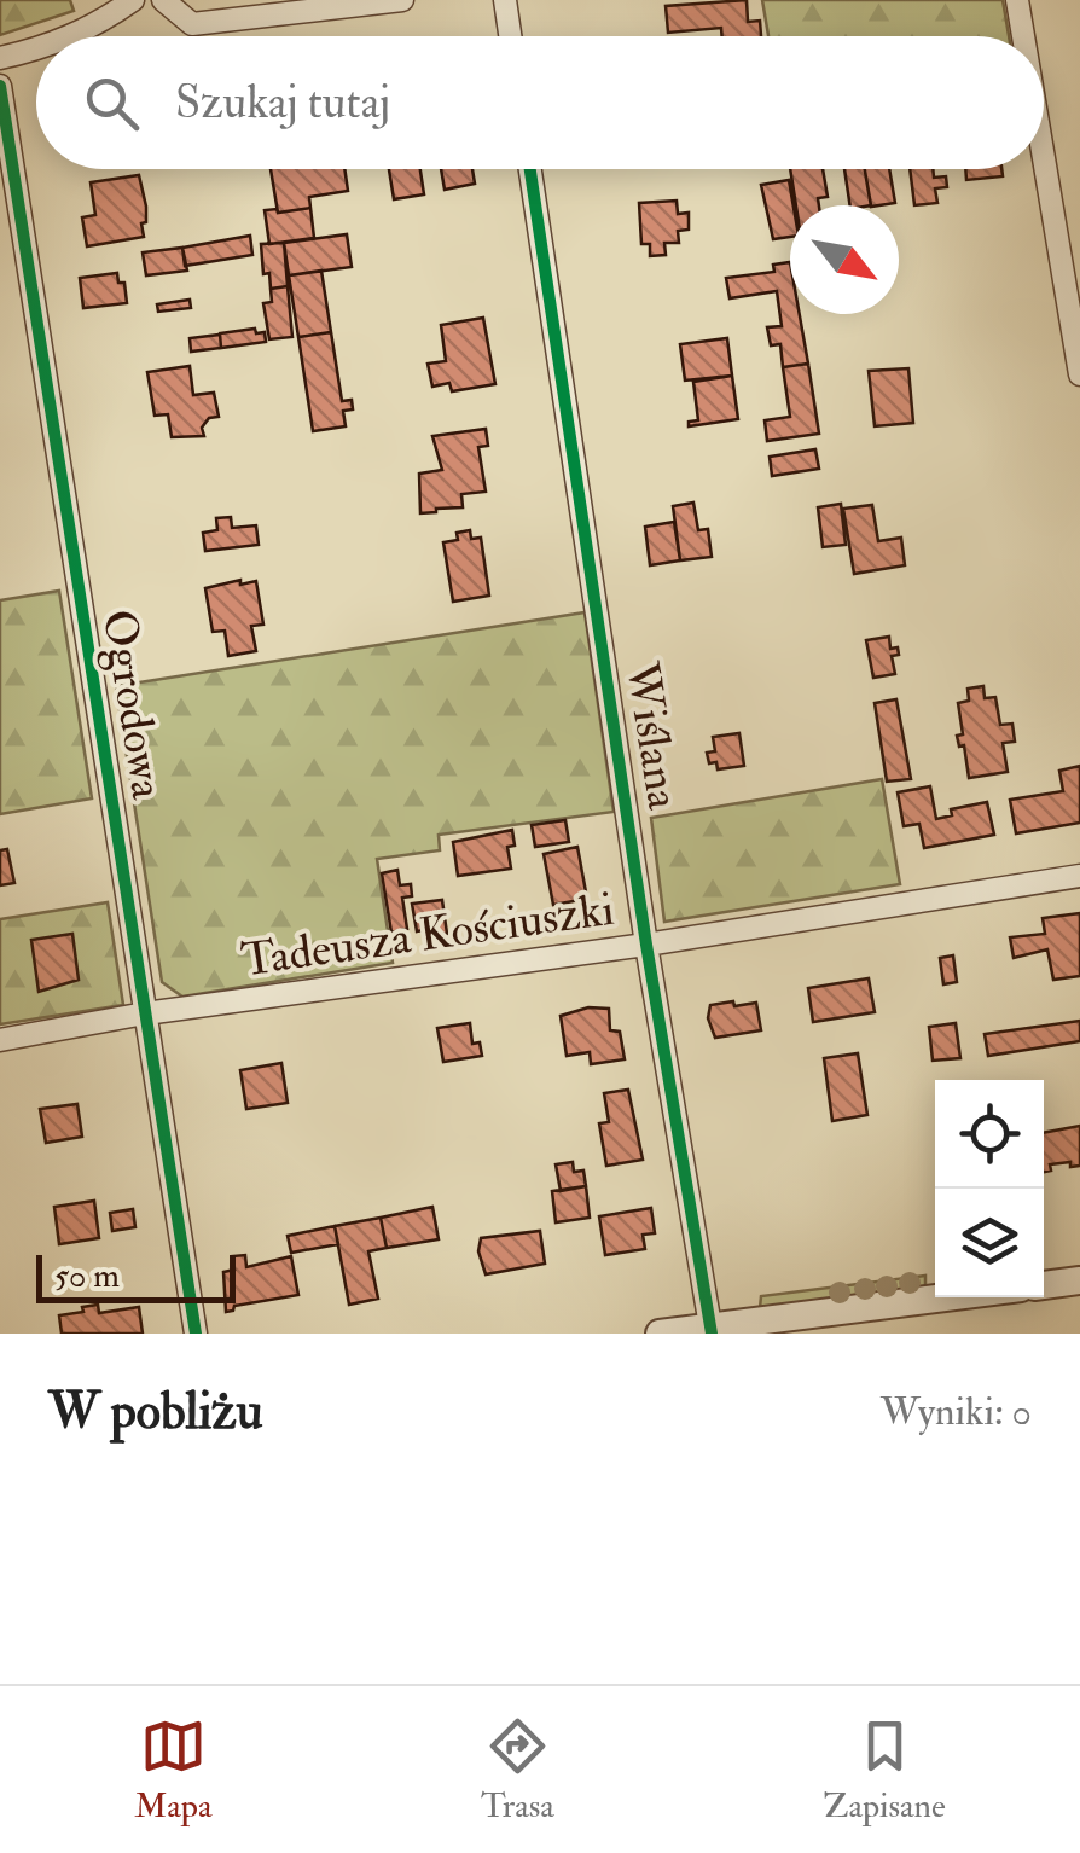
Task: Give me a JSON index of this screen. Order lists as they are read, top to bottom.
{
  "streets": {
    "street": ["Ogrodowa", "Wiślana", "Tadeusza Kościuszki"]
  },
  "crossings": [
    ["Ogrodowa", "Tadeusza Kościuszki"],
    ["Wiślana", "Tadeusza Kościuszki"]
  ],
  "scale_bar": "50 m",
  "north": "bottom right",
  "page": {
    "search": "Szukaj tutaj",
    "scale": "50 m",
    "heading": ["W pobliżu", "Wyniki: 0"],
    "nav": ["Mapa", "Trasa", "Zapisane"]
  }
}
